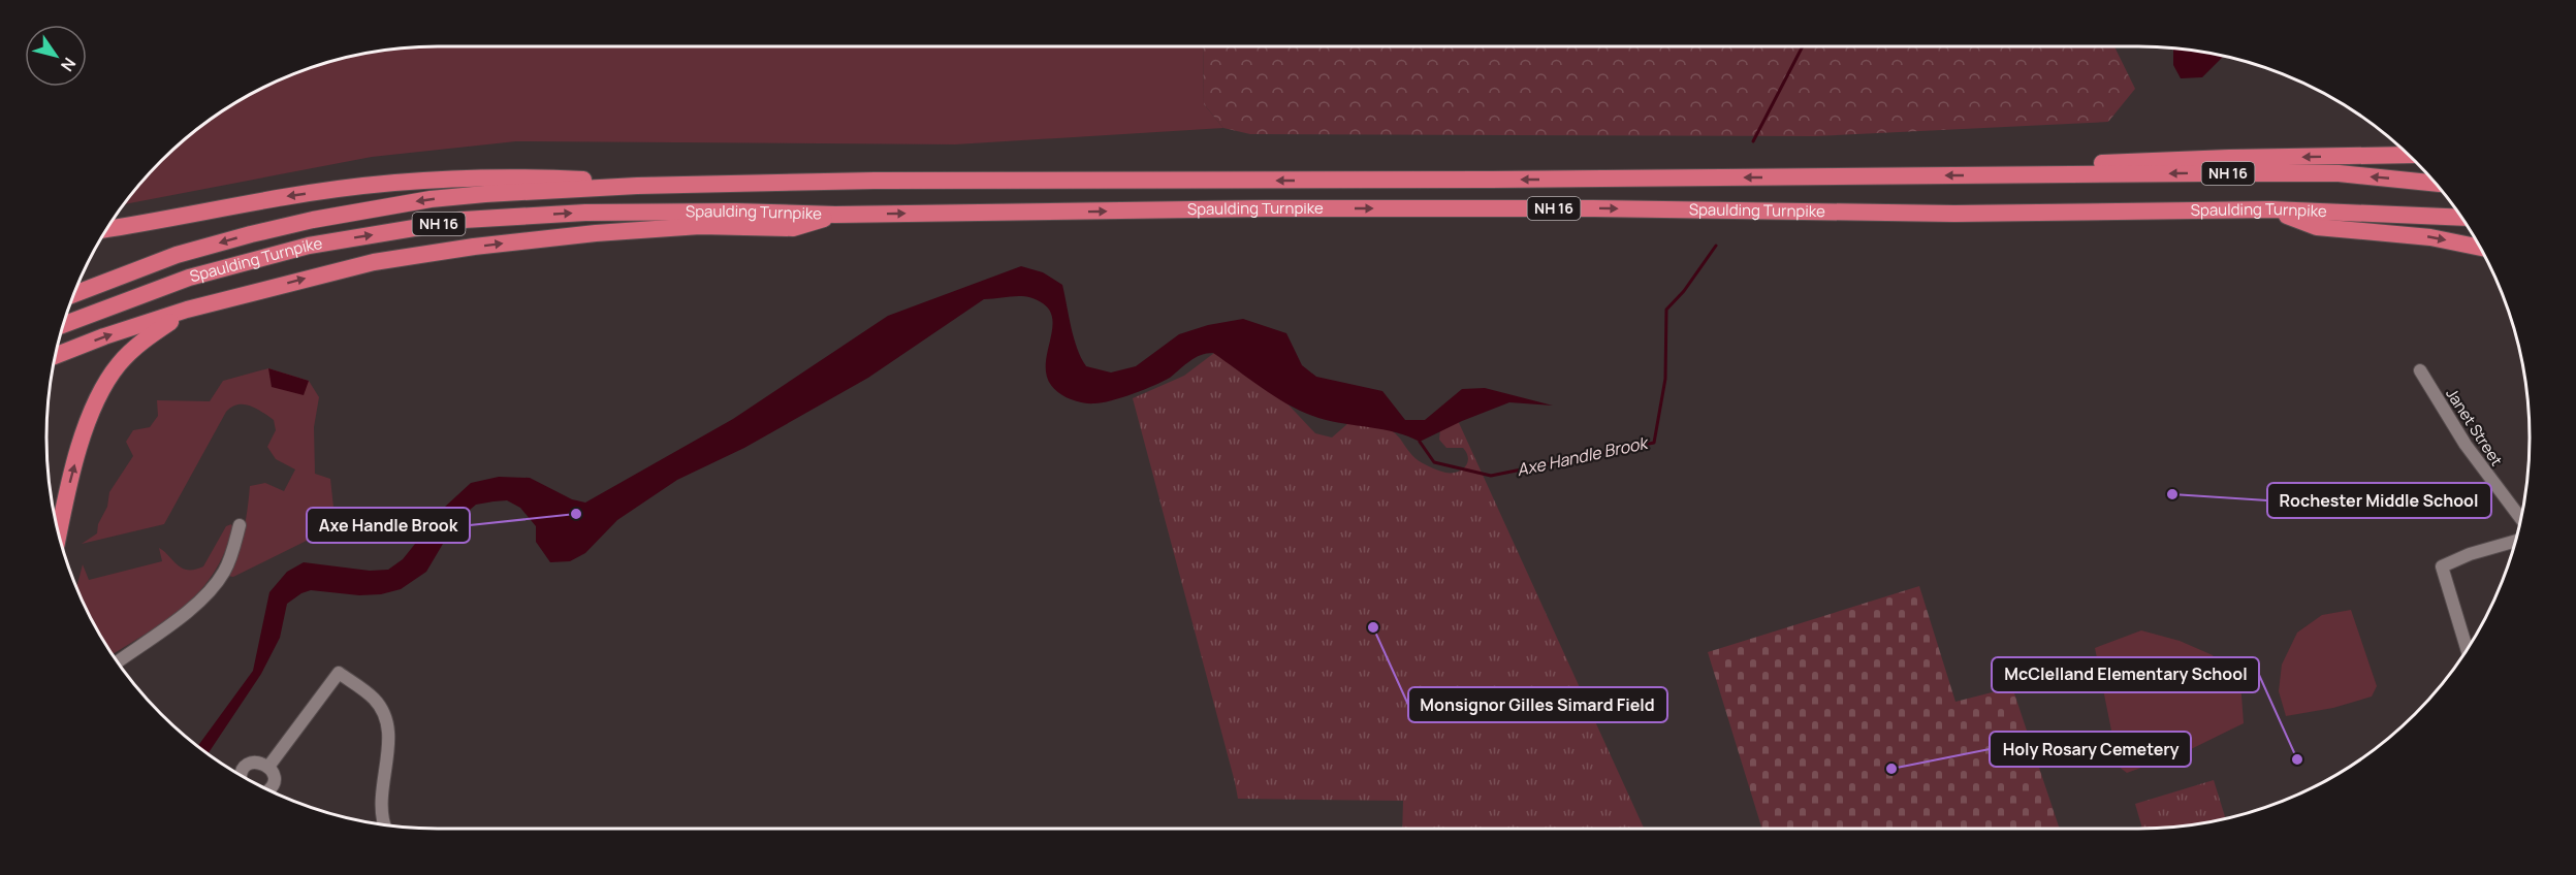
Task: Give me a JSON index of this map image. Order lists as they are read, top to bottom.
{
  "streets": {
    "highway": ["NH 16", "Spaulding Turnpike"],
    "street": ["Janet Street"]
  },
  "water": ["Axe Handle Brook"],
  "places": [
    "Rochester Middle School",
    "Axe Handle Brook",
    "Monsignor Gilles Simard Field",
    "McClelland Elementary School",
    "Holy Rosary Cemetery"
  ],
  "north": "bottom right"
}
